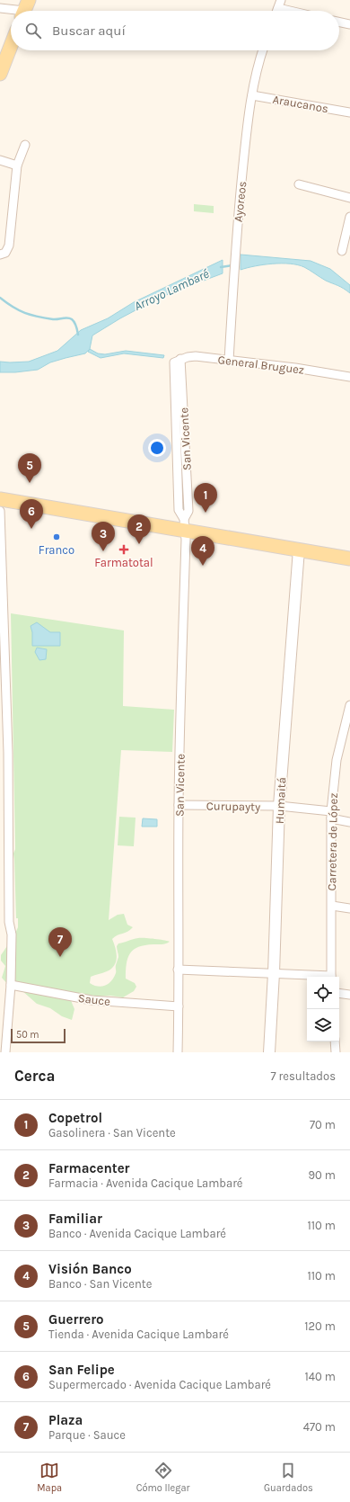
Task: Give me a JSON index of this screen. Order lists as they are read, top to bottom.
{
  "streets": {
    "street": [
      "Araucanos",
      "Ayoreos",
      "General Bruguez",
      "San Vicente",
      "Humaitá",
      "Curupayty",
      "Carretera de López",
      "Sauce"
    ]
  },
  "crossings": [
    ["Araucanos", "Ayoreos"],
    ["Ayoreos", "General Bruguez"],
    ["General Bruguez", "San Vicente"],
    ["San Vicente", "Curupayty"],
    ["San Vicente", "Sauce"],
    ["Humaitá", "Curupayty"],
    ["Curupayty", "Carretera de López"]
  ],
  "water": ["Arroyo Lambaré"],
  "places": {
    "other": ["Franco"],
    "health": ["Farmatotal"]
  },
  "scale_bar": "50 m",
  "page": {
    "search": "Buscar aquí",
    "pins": [
      "5",
      "1",
      "6",
      "2",
      "3",
      "4",
      "7"
    ],
    "scale": "50 m",
    "heading": ["Cerca", "7 resultados"],
    "list": [
      {
        "mark": "1",
        "name": "Copetrol",
        "note": "Gasolinera · San Vicente",
        "value": "70 m"
      },
      {
        "mark": "2",
        "name": "Farmacenter",
        "note": "Farmacia · Avenida Cacique Lambaré",
        "value": "90 m"
      },
      {
        "mark": "3",
        "name": "Familiar",
        "note": "Banco · Avenida Cacique Lambaré",
        "value": "110 m"
      },
      {
        "mark": "4",
        "name": "Visión Banco",
        "note": "Banco · San Vicente",
        "value": "110 m"
      },
      {
        "mark": "5",
        "name": "Guerrero",
        "note": "Tienda · Avenida Cacique Lambaré",
        "value": "120 m"
      },
      {
        "mark": "6",
        "name": "San Felipe",
        "note": "Supermercado · Avenida Cacique Lambaré",
        "value": "140 m"
      },
      {
        "mark": "7",
        "name": "Plaza",
        "note": "Parque · Sauce",
        "value": "470 m"
      }
    ],
    "nav": ["Mapa", "Cómo llegar", "Guardados"]
  }
}
